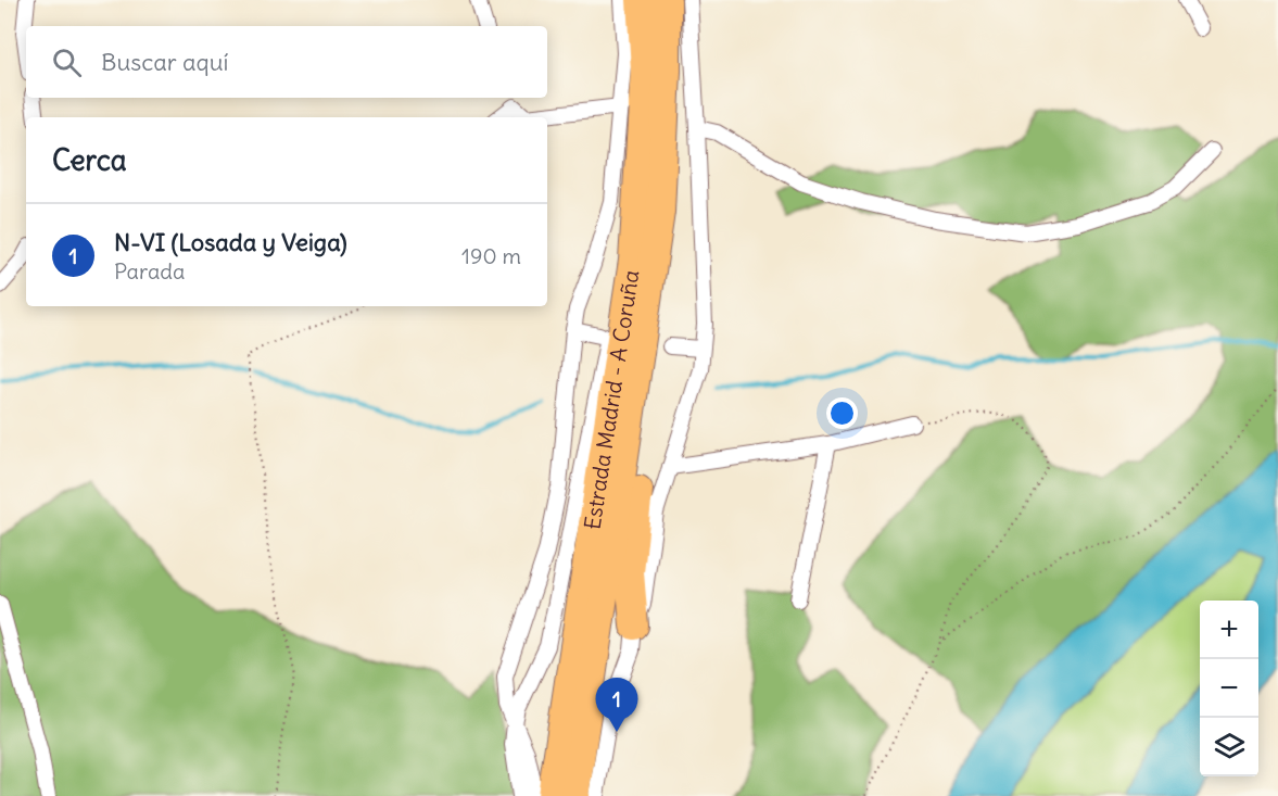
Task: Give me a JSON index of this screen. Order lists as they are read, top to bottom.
{
  "streets": {
    "highway": ["Estrada Madrid - A Coruña"]
  },
  "page": {
    "search": "Buscar aquí",
    "heading": "Cerca",
    "list": [
      {
        "mark": "1",
        "name": "N-VI (Losada y Veiga)",
        "note": "Parada",
        "value": "190 m"
      }
    ],
    "map_buttons": ["+", "−"],
    "pins": "1"
  }
}
